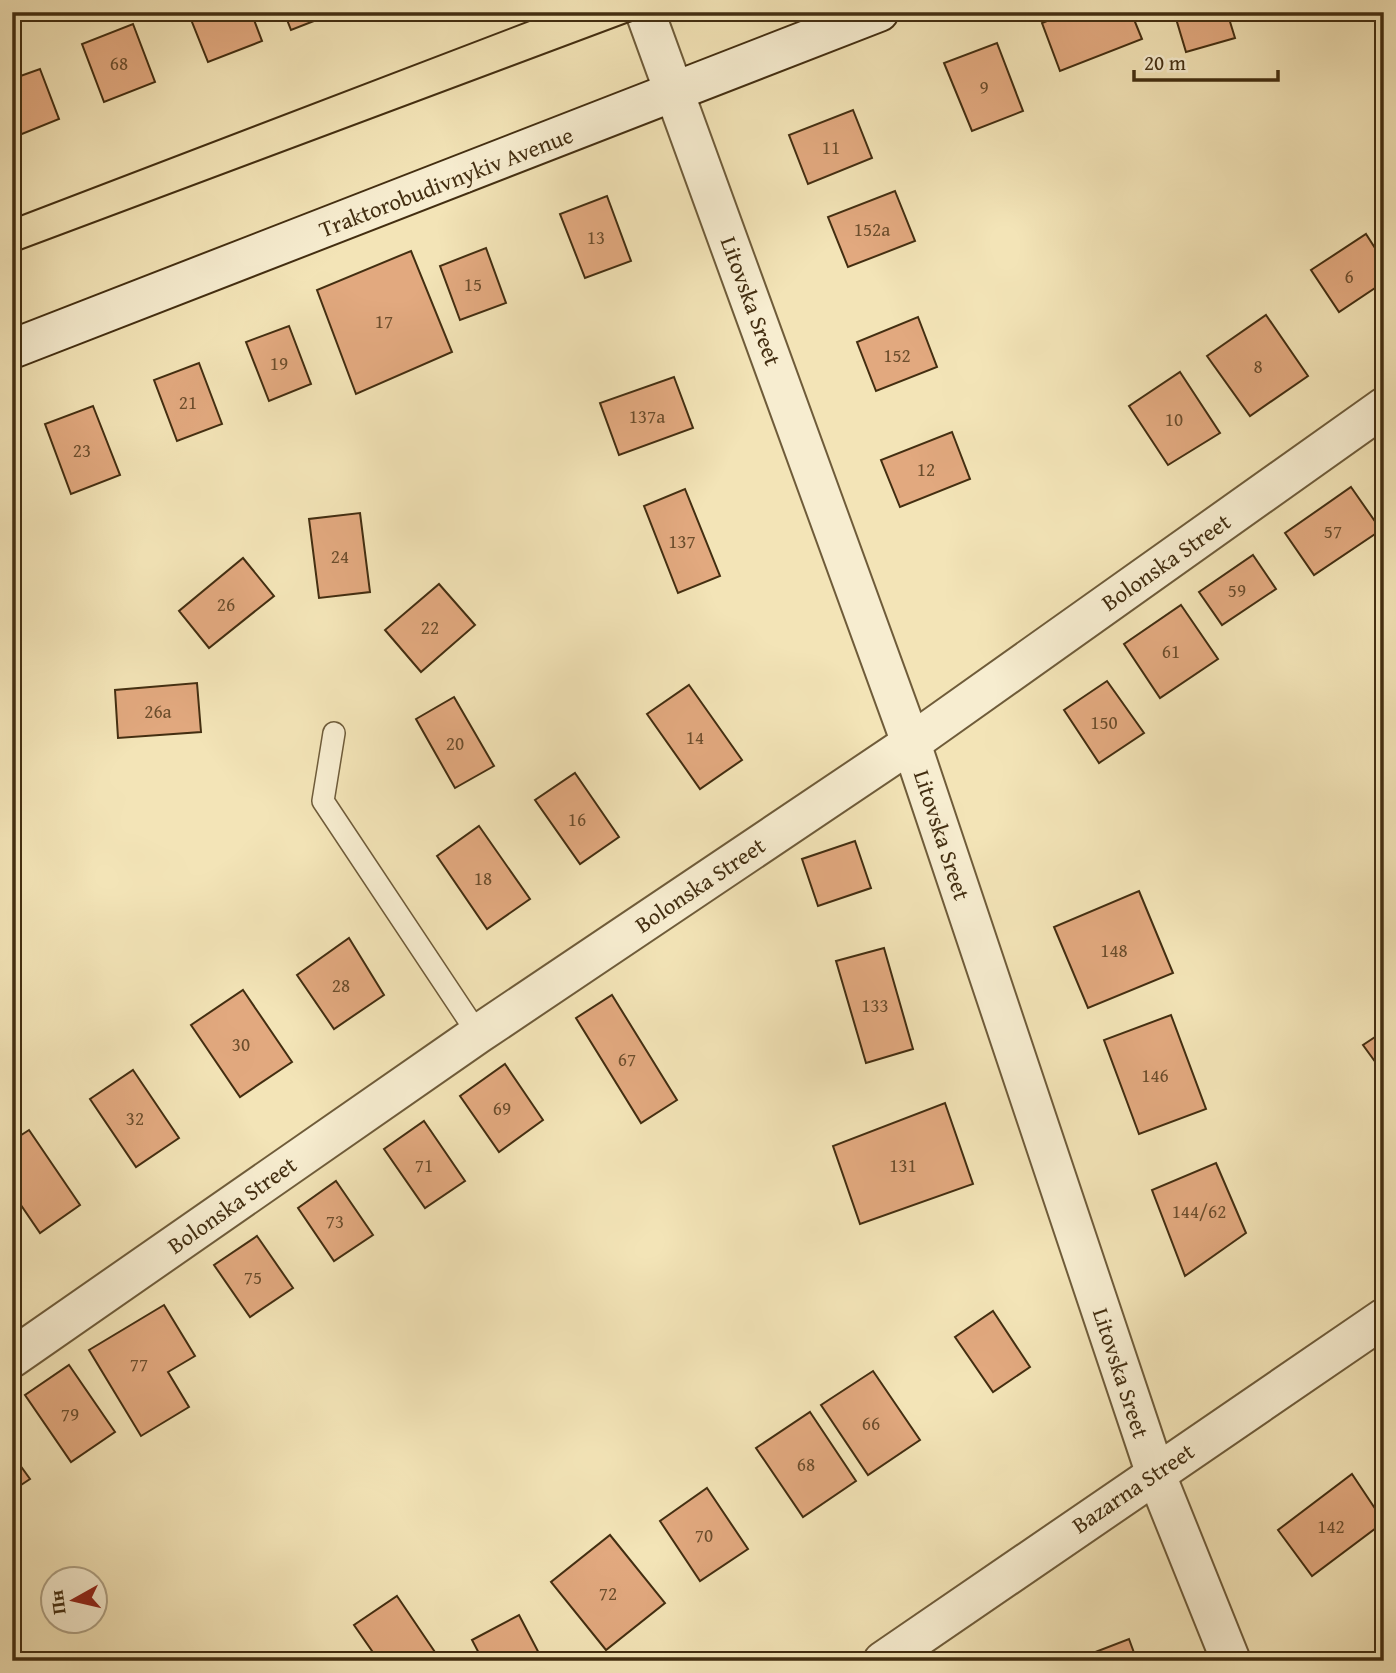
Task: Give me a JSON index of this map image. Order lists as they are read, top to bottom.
{
  "streets": {
    "street": [
      "Traktorobudivnykiv Avenue",
      "Litovska Sreet",
      "Bolonska Street",
      "Bazarna Street"
    ]
  },
  "crossings": [
    ["Traktorobudivnykiv Avenue", "Litovska Sreet"],
    ["Litovska Sreet", "Bolonska Street"],
    ["Litovska Sreet", "Bazarna Street"]
  ],
  "house_numbers": [
    "68",
    "9",
    "11",
    "152а",
    "13",
    "6",
    "15",
    "17",
    "152",
    "19",
    "8",
    "21",
    "137а",
    "10",
    "23",
    "12",
    "57",
    "137",
    "24",
    "59",
    "26",
    "22",
    "61",
    "26а",
    "150",
    "14",
    "20",
    "16",
    "18",
    "148",
    "28",
    "133",
    "30",
    "67",
    "146",
    "69",
    "32",
    "71",
    "131",
    "144/62",
    "73",
    "75",
    "77",
    "79",
    "66",
    "68",
    "142",
    "70",
    "72"
  ],
  "scale_bar": "20 m",
  "north": "left"
}
